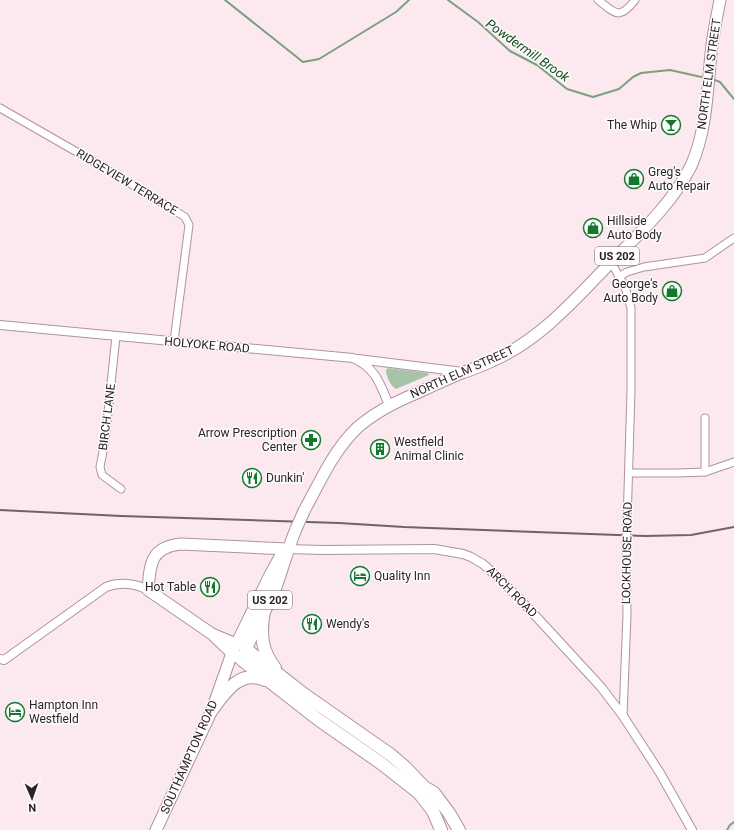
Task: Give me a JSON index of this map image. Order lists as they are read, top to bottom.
{
  "streets": {
    "main road": ["NORTH ELM STREET", "US 202", "SOUTHAMPTON ROAD"],
    "street": [
      "RIDGEVIEW TERRACE",
      "HOLYOKE ROAD",
      "BIRCH LANE",
      "LOCKHOUSE ROAD",
      "ARCH ROAD"
    ]
  },
  "crossings": [
    ["NORTH ELM STREET", "HOLYOKE ROAD"],
    ["NORTH ELM STREET", "LOCKHOUSE ROAD"],
    ["NORTH ELM STREET", "SOUTHAMPTON ROAD"],
    ["RIDGEVIEW TERRACE", "HOLYOKE ROAD"],
    ["HOLYOKE ROAD", "BIRCH LANE"],
    ["LOCKHOUSE ROAD", "ARCH ROAD"],
    ["ARCH ROAD", "SOUTHAMPTON ROAD"]
  ],
  "water": ["Powdermill Brook"],
  "places": {
    "bar": ["The Whip"],
    "shop": ["Greg's Auto Repair", "Hillside Auto Body", "George's Auto Body"],
    "pharmacy": ["Arrow Prescription Center"],
    "building": ["Westfield Animal Clinic"],
    "restaurant": ["Dunkin'", "Hot Table", "Wendy's"],
    "hotel": ["Quality Inn", "Hampton Inn Westfield"]
  },
  "north": "bottom"
}
